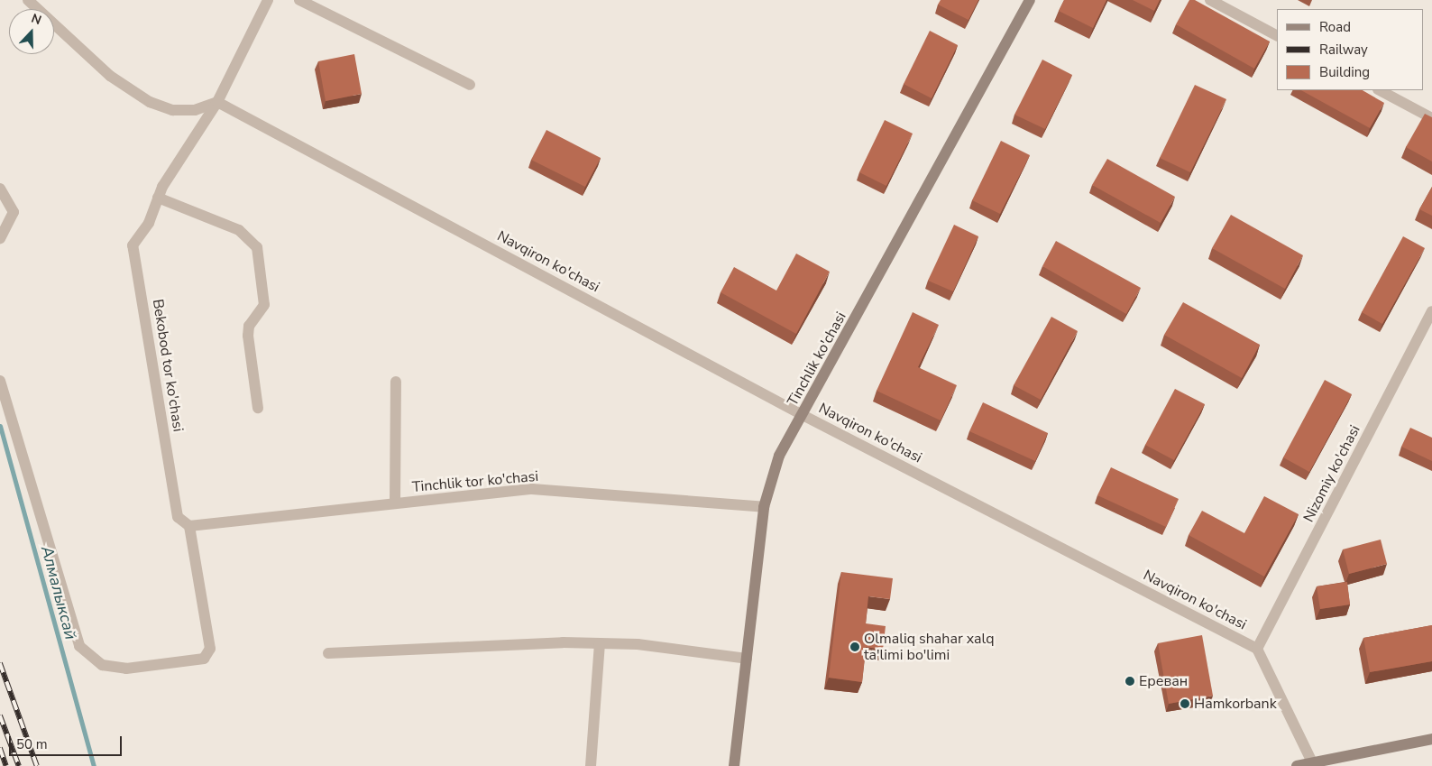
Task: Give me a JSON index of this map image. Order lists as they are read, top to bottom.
{
  "streets": {
    "main road": ["Tinchlik ko'chasi"],
    "street": [
      "Navqiron ko'chasi",
      "Bekobod tor ko'chasi",
      "Nizomiy ko'chasi",
      "Tinchlik tor ko'chasi"
    ]
  },
  "crossings": [
    ["Navqiron ko'chasi", "Tinchlik ko'chasi"],
    ["Navqiron ko'chasi", "Bekobod tor ko'chasi"],
    ["Navqiron ko'chasi", "Nizomiy ko'chasi"],
    ["Tinchlik ko'chasi", "Tinchlik tor ko'chasi"],
    ["Bekobod tor ko'chasi", "Tinchlik tor ko'chasi"]
  ],
  "water": ["Алмалыксай"],
  "places": ["Olmaliq shahar xalq ta'limi bo'limi", "Ереван", "Hamkorbank"],
  "legend": ["Road", "Railway", "Building"],
  "scale_bar": "50 m",
  "north": "top"
}
